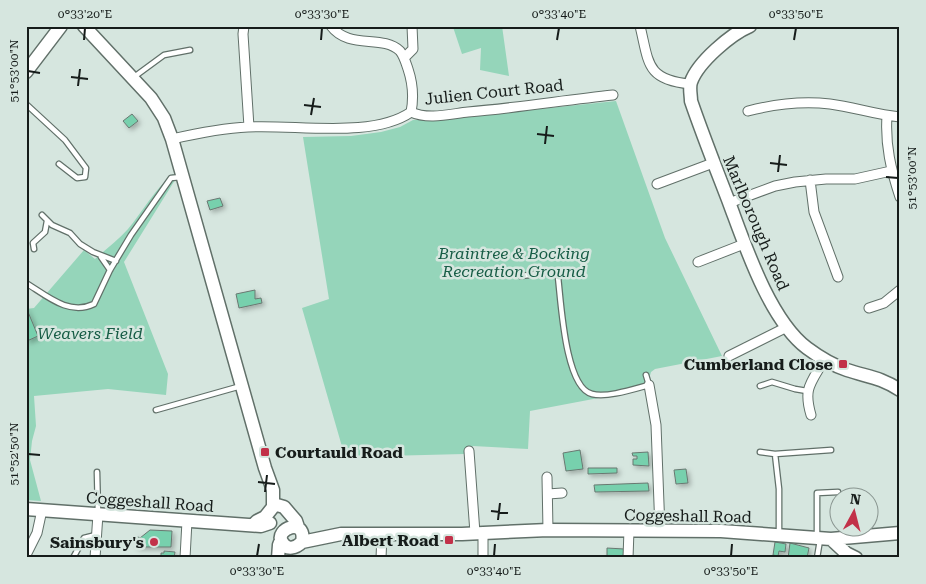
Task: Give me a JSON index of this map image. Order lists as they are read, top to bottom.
{
  "streets": {
    "street": ["Julien Court Road", "Marlborough Road", "Coggeshall Road"]
  },
  "parks": ["Braintree & Bocking Recreation Ground", "Weavers Field"],
  "places": {
    "transit": ["Cumberland Close", "Courtauld Road", "Albert Road"],
    "other": ["Sainsbury's"]
  },
  "north": "top",
  "coordinates": [
    "0°33'20\"E",
    "0°33'30\"E",
    "0°33'40\"E",
    "0°33'50\"E",
    "51°53'00\"N",
    "51°52'50\"N"
  ]
}
